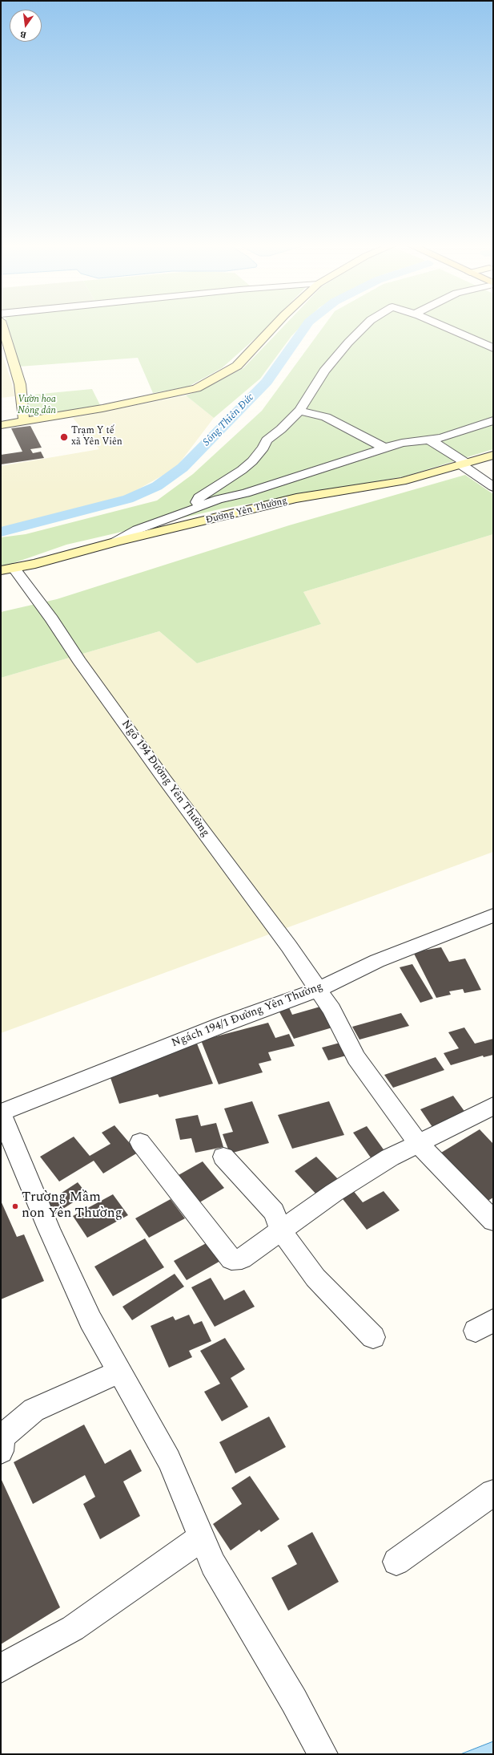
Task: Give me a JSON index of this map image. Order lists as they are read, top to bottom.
{
  "streets": {
    "street": ["Đường Yên Thường", "Ngõ 194 Đường Yên Thường", "Ngách 194/1 Đường Yên Thường"]
  },
  "crossings": [
    ["Đường Yên Thường", "Ngõ 194 Đường Yên Thường"],
    ["Ngõ 194 Đường Yên Thường", "Ngách 194/1 Đường Yên Thường"]
  ],
  "water": ["Sông Thiên Đức"],
  "parks": ["Vườn hoa Nông dân"],
  "places": ["Trạm Y tế xã Yên Viên", "Trường Mầm non Yên Thường"],
  "north": "bottom"
}
